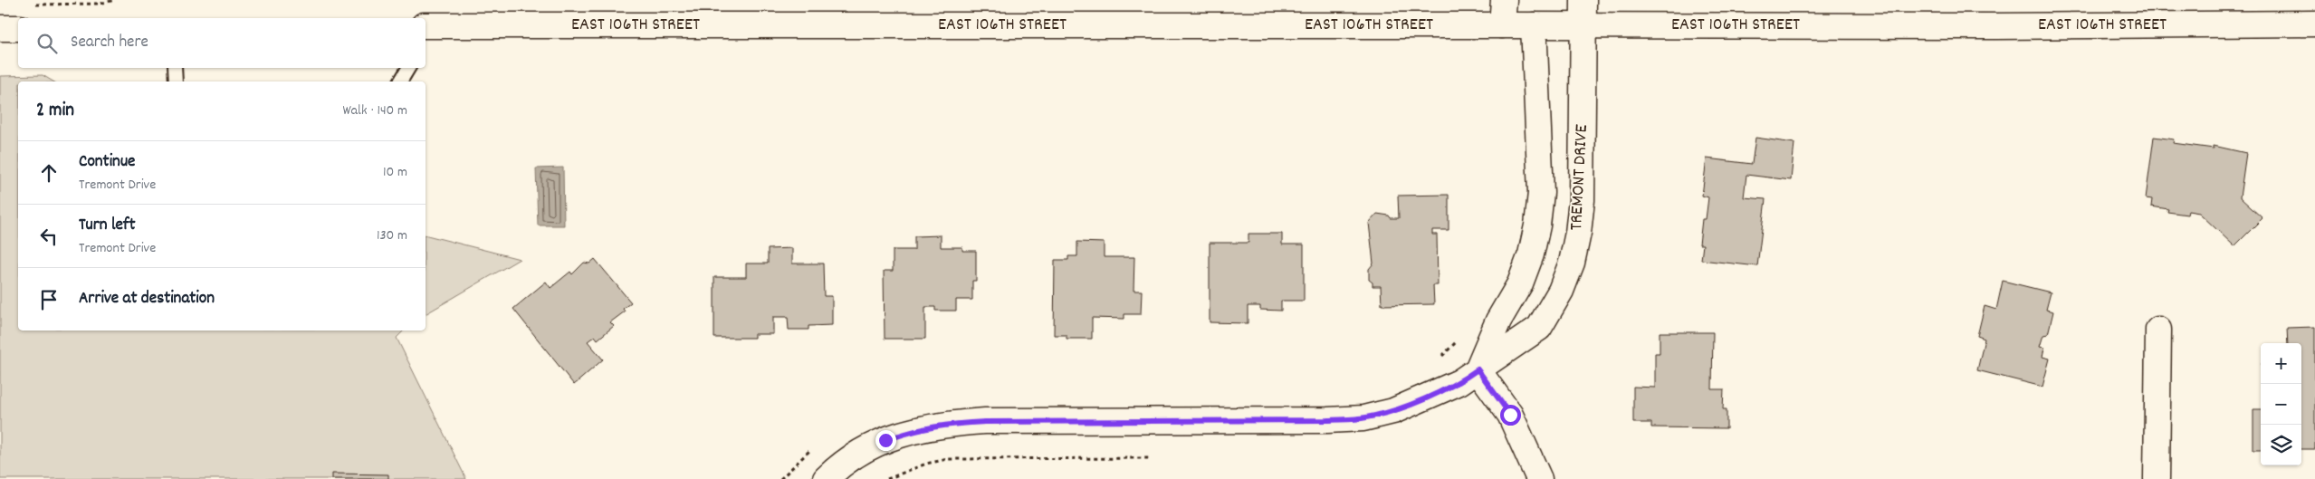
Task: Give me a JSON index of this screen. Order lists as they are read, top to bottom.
{
  "streets": {
    "street": ["EAST 106TH STREET", "TREMONT DRIVE"]
  },
  "crossings": [
    ["EAST 106TH STREET", "TREMONT DRIVE"]
  ],
  "page": {
    "search": "Search here",
    "heading": ["2 min", "Walk · 140 m"],
    "list": [
      ["Continue", "Tremont Drive", "10 m"],
      ["Turn left", "Tremont Drive", "130 m"],
      "Arrive at destination"
    ],
    "map_buttons": ["+", "−"]
  }
}
